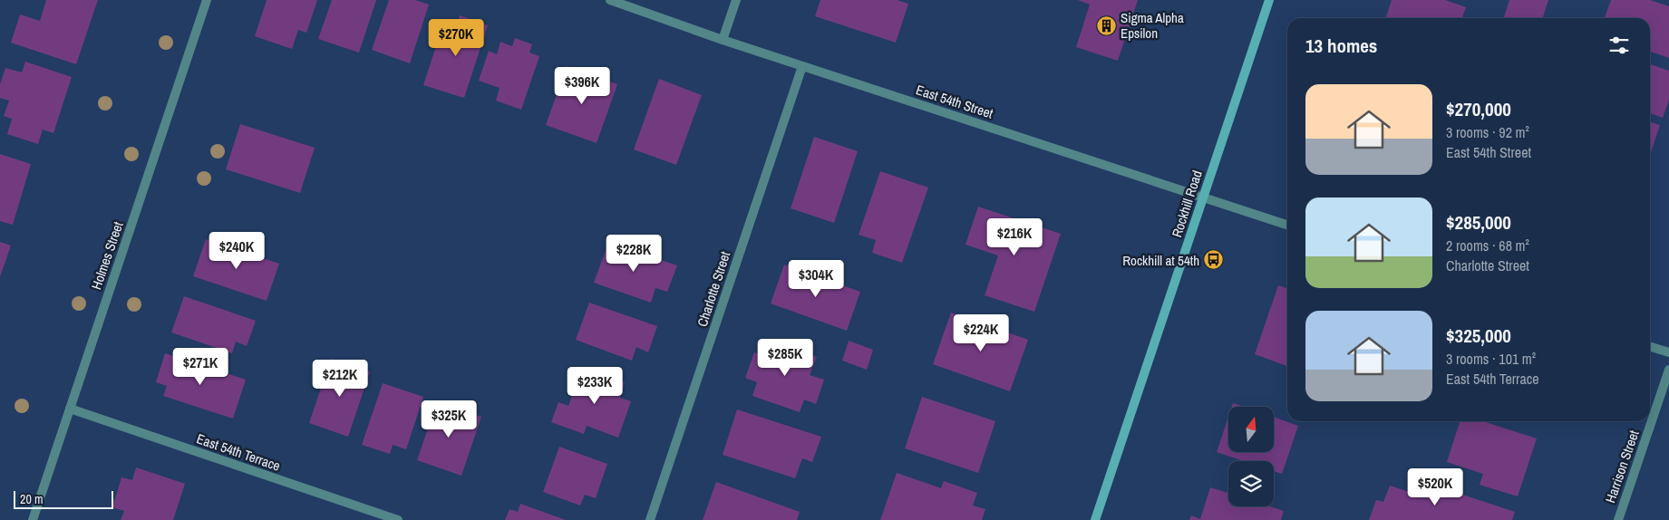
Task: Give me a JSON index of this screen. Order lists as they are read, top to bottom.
{
  "streets": {
    "main road": ["Rockhill Road"],
    "street": [
      "East 54th Street",
      "Holmes Street",
      "Charlotte Street",
      "East 54th Terrace",
      "Harrison Street"
    ]
  },
  "crossings": [
    ["East 54th Street", "Rockhill Road"],
    ["East 54th Street", "Charlotte Street"],
    ["Holmes Street", "East 54th Terrace"]
  ],
  "places": {
    "building": ["Sigma Alpha Epsilon"],
    "bus stop": ["Rockhill at 54th"]
  },
  "scale_bar": "20 m",
  "north": "top",
  "page": {
    "heading": "13 homes",
    "price": [
      "$270K",
      "$396K",
      "$216K",
      "$240K",
      "$228K",
      "$304K",
      "$224K",
      "$285K",
      "$271K",
      "$212K",
      "$233K",
      "$325K",
      "$520K"
    ],
    "list": [
      {
        "name": "$270,000",
        "note": "3 rooms · 92 m² · East 54th Street"
      },
      {
        "name": "$285,000",
        "note": "2 rooms · 68 m² · Charlotte Street"
      },
      {
        "name": "$325,000",
        "note": "3 rooms · 101 m² · East 54th Terrace"
      }
    ],
    "scale": "20 m"
  }
}
